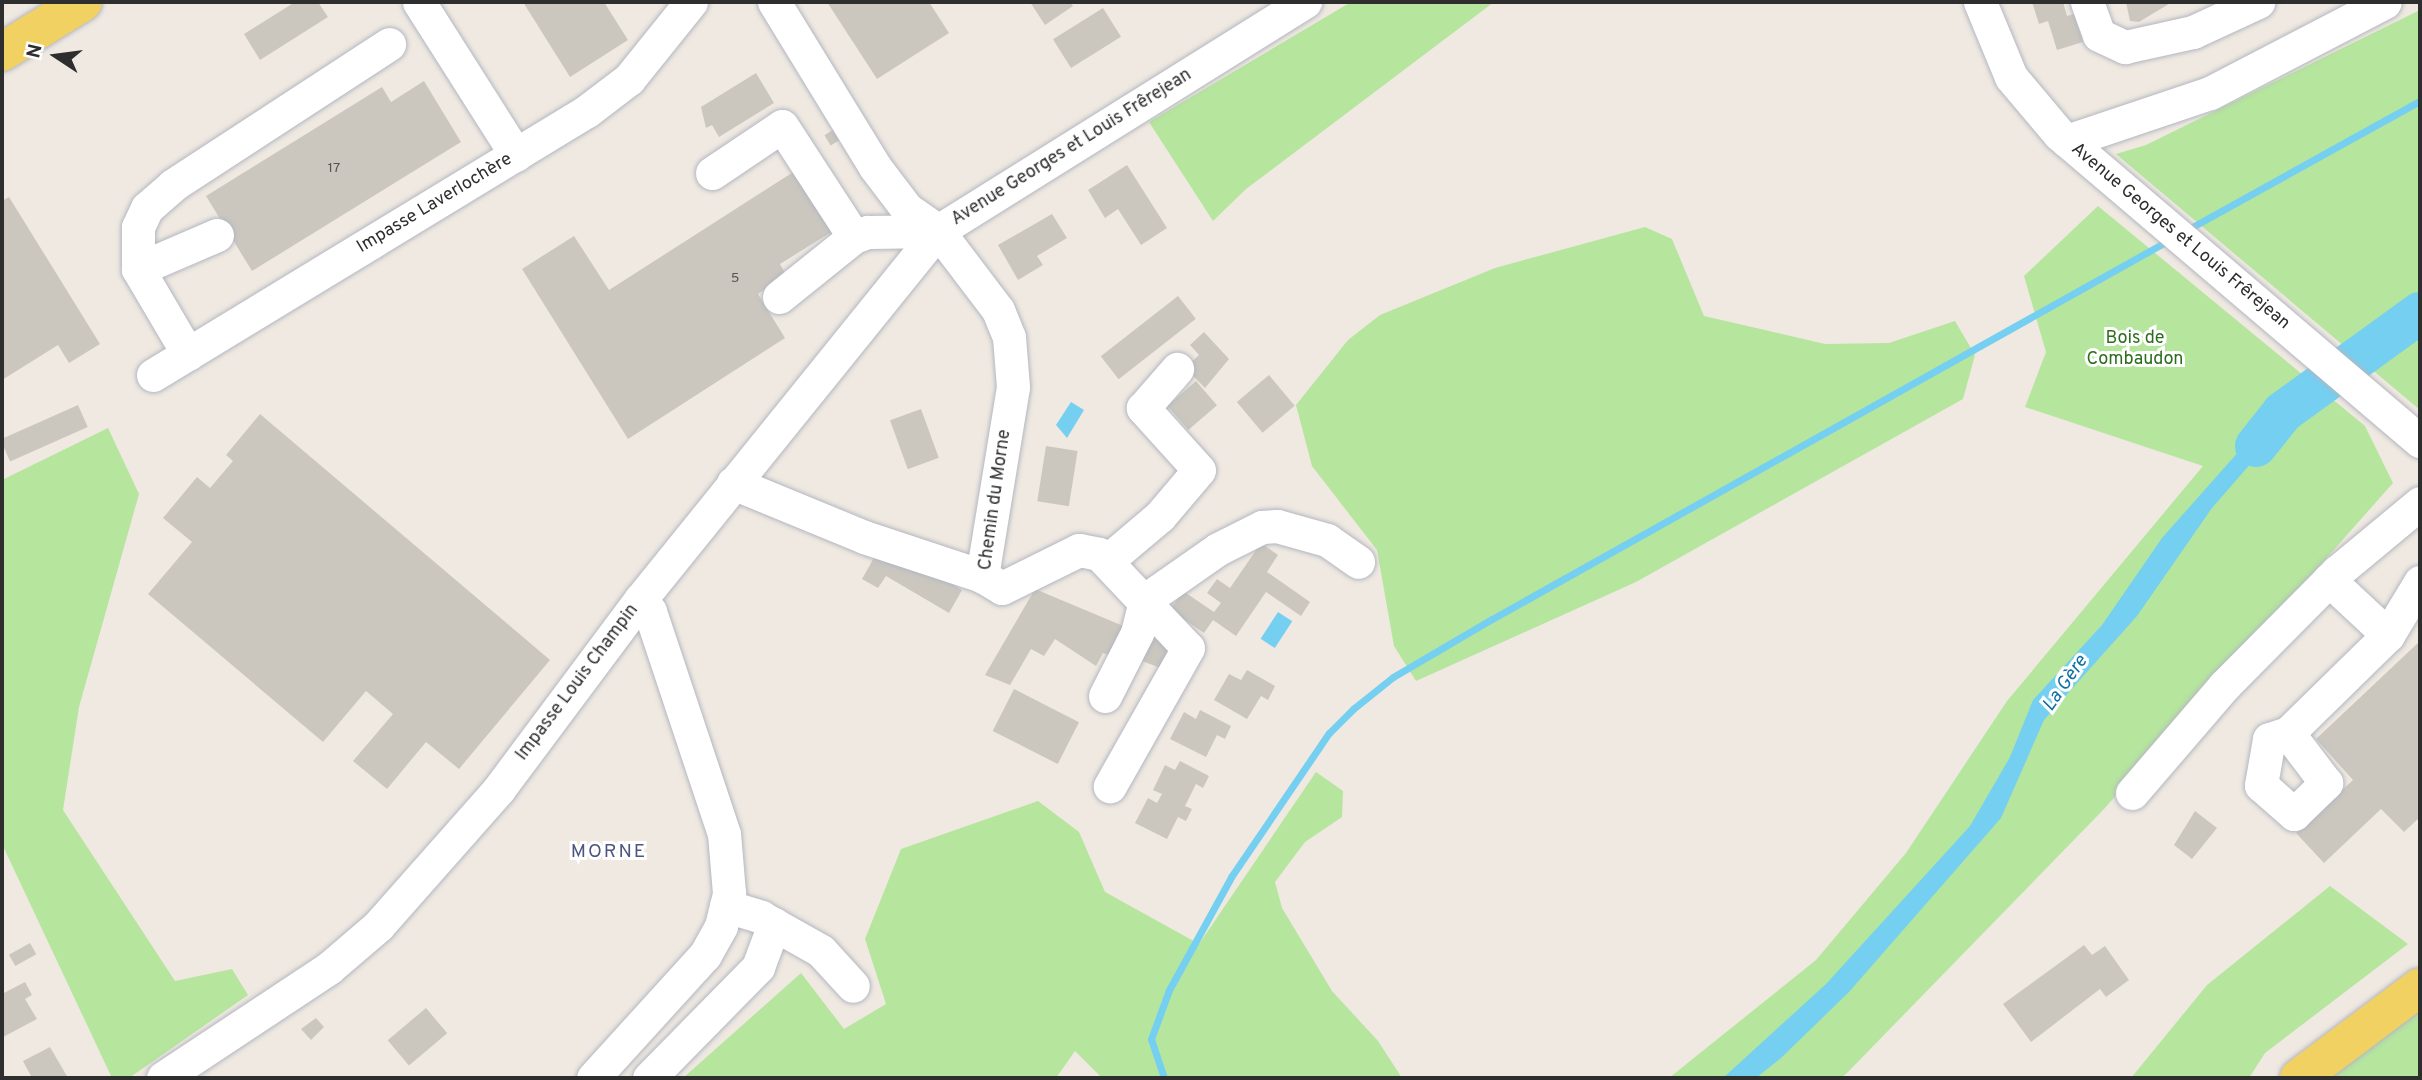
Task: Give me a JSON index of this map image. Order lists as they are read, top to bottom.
{
  "streets": {
    "street": [
      "Avenue Georges et Louis Frêrejean",
      "Impasse Laverlochère",
      "Chemin du Morne",
      "Impasse Louis Champin"
    ]
  },
  "crossings": [
    ["Avenue Georges et Louis Frêrejean", "Chemin du Morne"],
    ["Avenue Georges et Louis Frêrejean", "Impasse Louis Champin"],
    ["Chemin du Morne", "Impasse Louis Champin"]
  ],
  "districts": ["MORNE"],
  "water": ["La Gère"],
  "parks": ["Bois de Combaudon"],
  "house_numbers": ["17", "5"],
  "north": "left"
}
